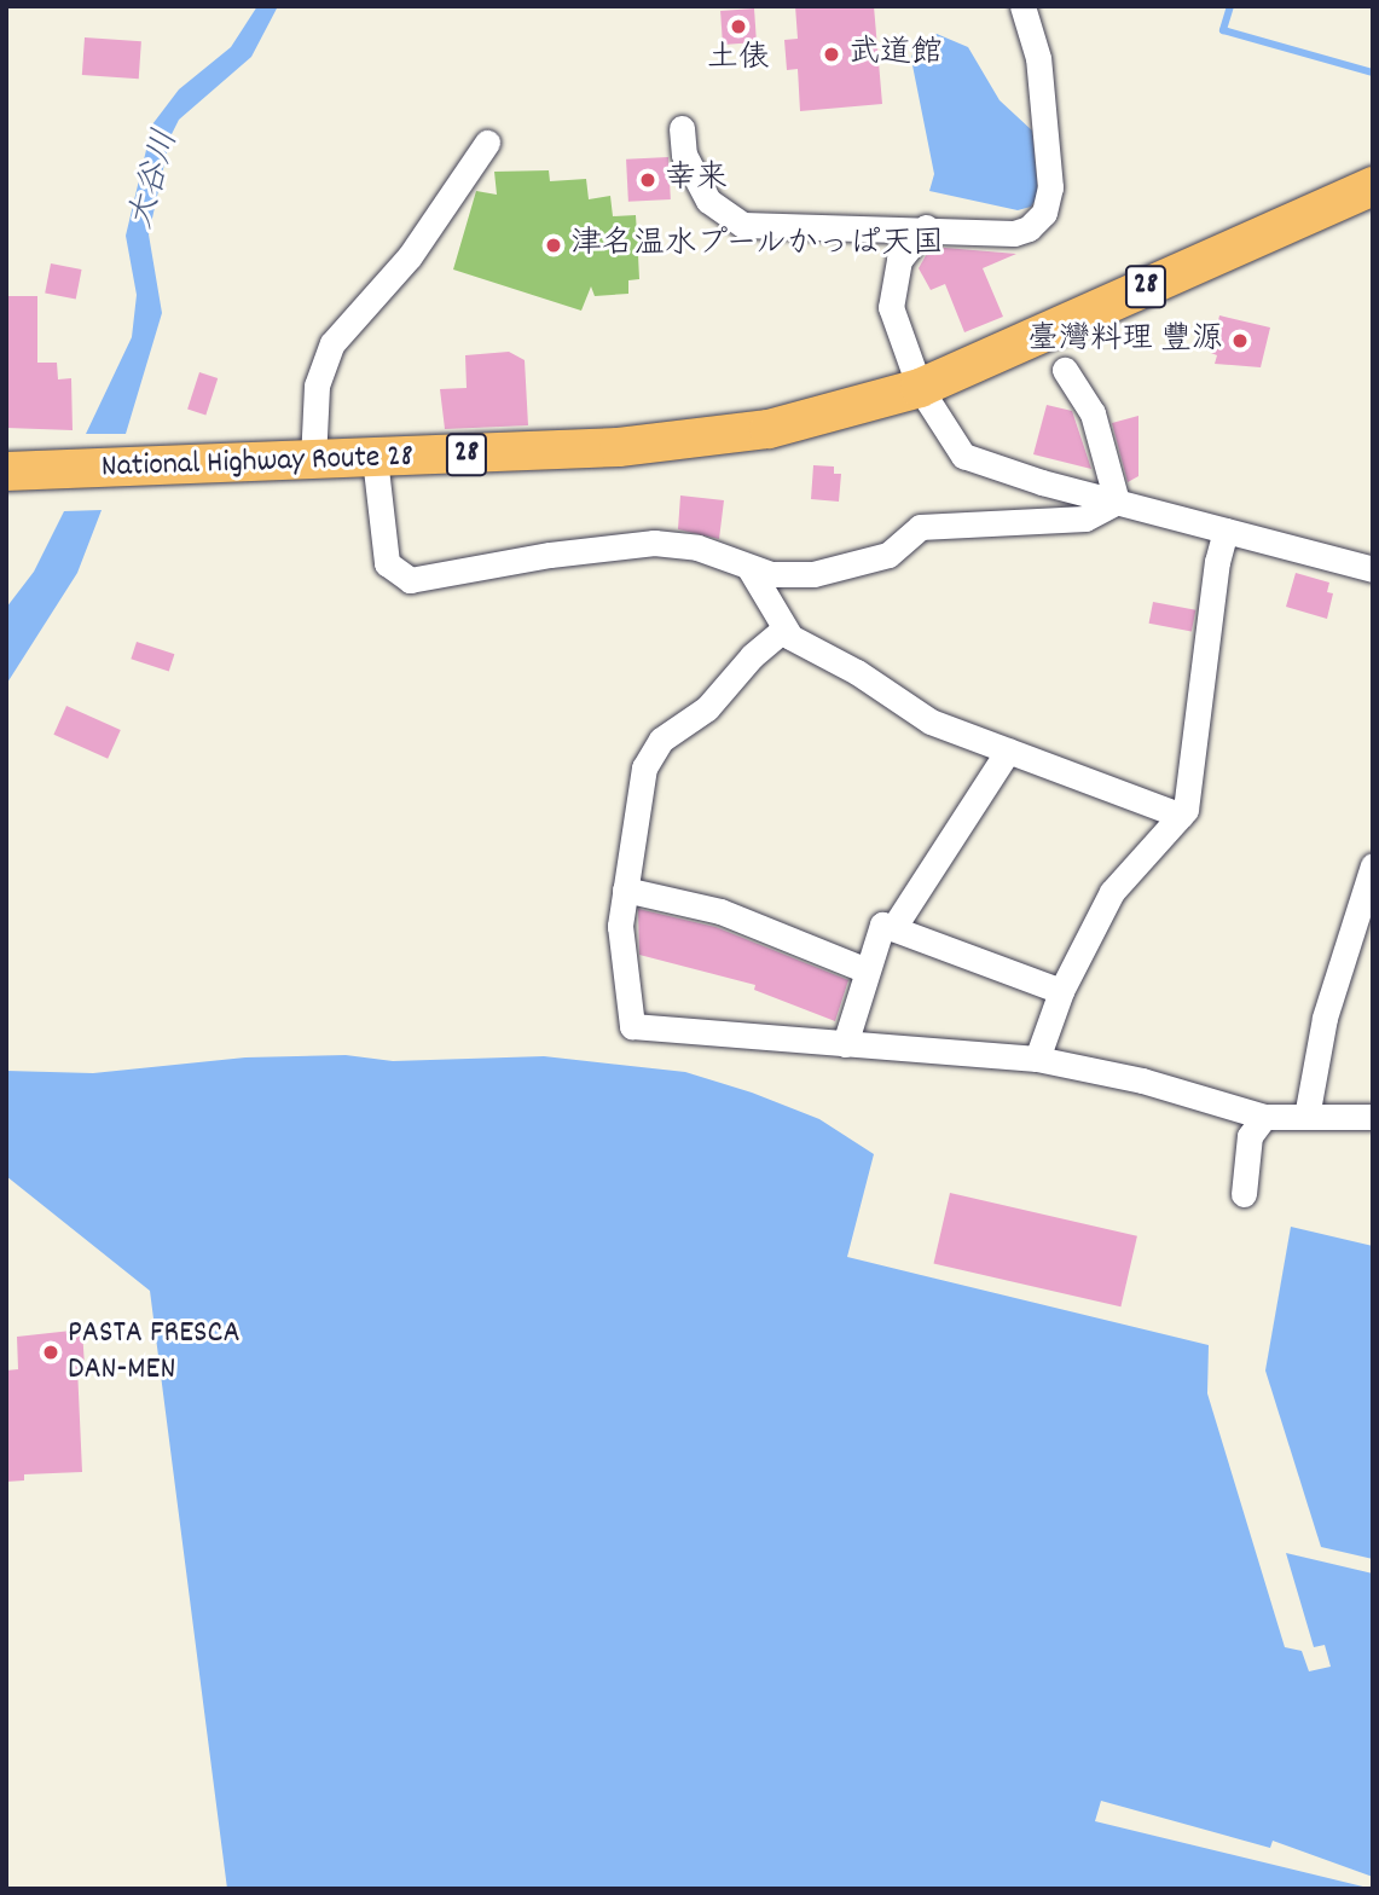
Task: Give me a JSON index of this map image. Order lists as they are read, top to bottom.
{
  "streets": {
    "highway": ["28", "National Highway Route 28"]
  },
  "water": ["大谷川"],
  "places": [
    "土俵",
    "武道館",
    "幸来",
    "津名温水プールかっぱ天国",
    "臺灣料理 豐源",
    "PASTA FRESCA DAN-MEN"
  ]
}
